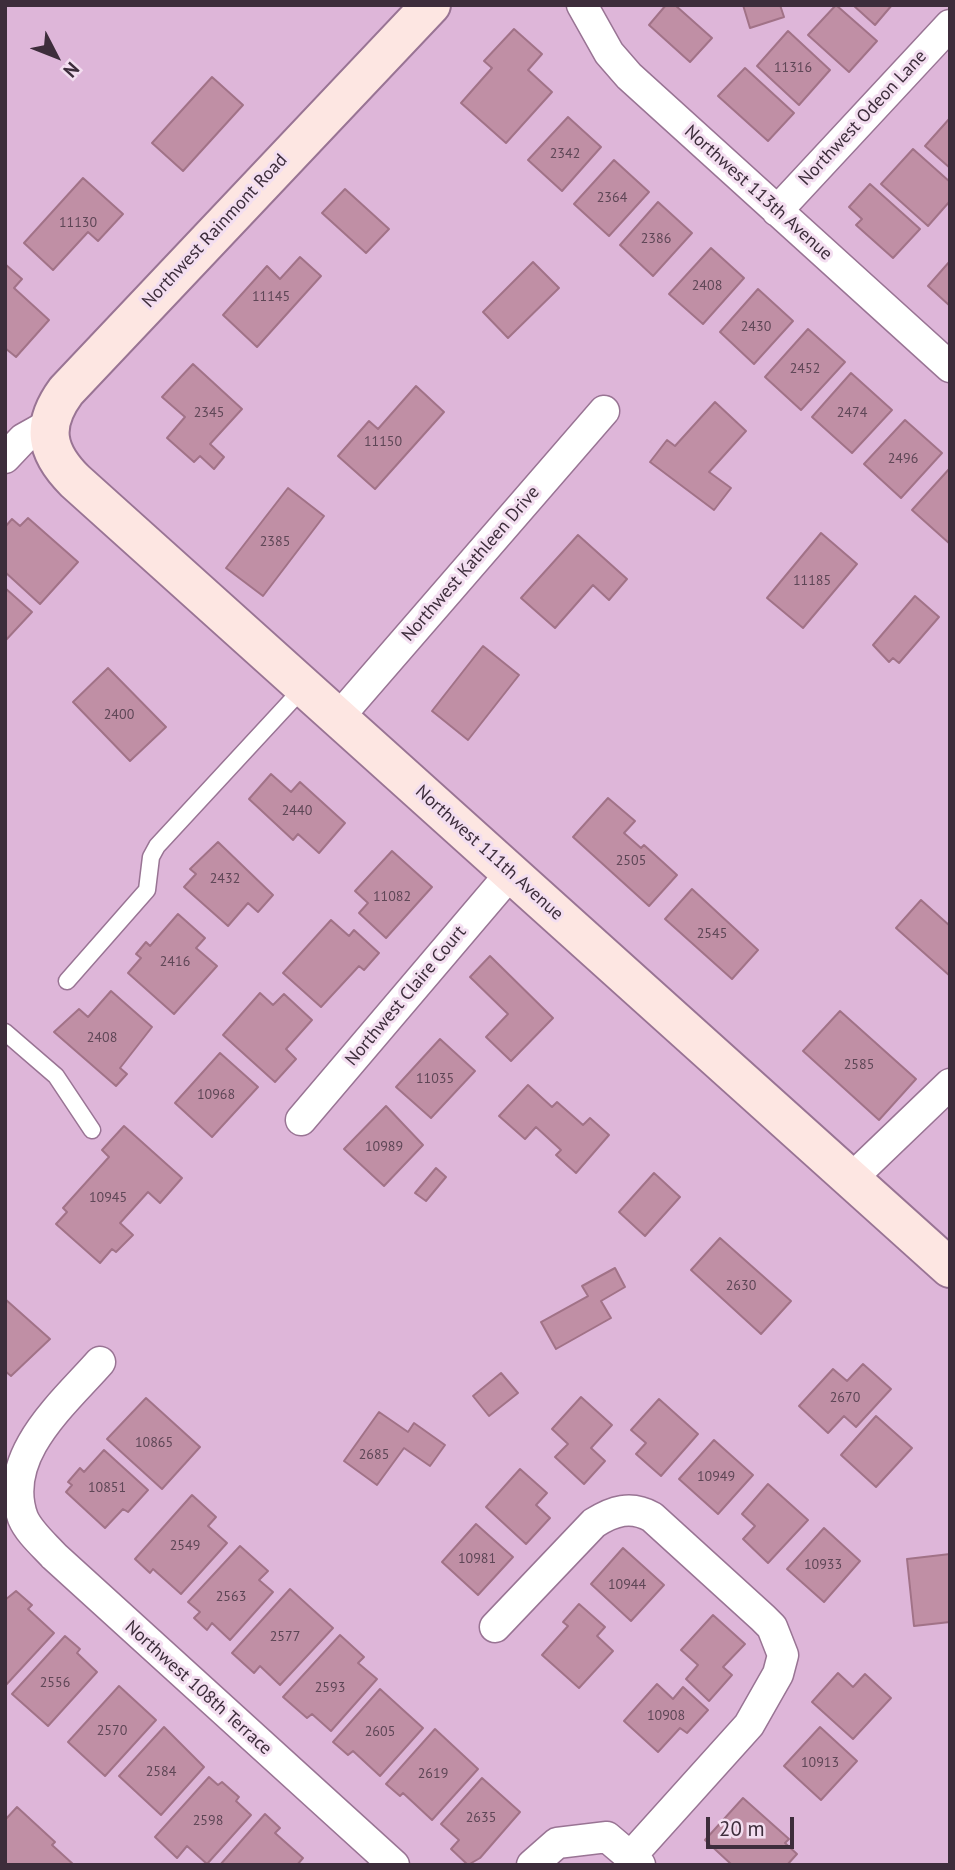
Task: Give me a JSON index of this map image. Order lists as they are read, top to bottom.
{
  "streets": {
    "street": [
      "Northwest Odeon Lane",
      "Northwest 113th Avenue",
      "Northwest Rainmont Road",
      "Northwest Kathleen Drive",
      "Northwest 111th Avenue",
      "Northwest Claire Court",
      "Northwest 108th Terrace"
    ]
  },
  "crossings": [
    ["Northwest Odeon Lane", "Northwest 113th Avenue"],
    ["Northwest Rainmont Road", "Northwest 111th Avenue"],
    ["Northwest Kathleen Drive", "Northwest 111th Avenue"],
    ["Northwest 111th Avenue", "Northwest Claire Court"]
  ],
  "house_numbers": [
    "11316",
    "2342",
    "2364",
    "11130",
    "2386",
    "2408",
    "11145",
    "2430",
    "2452",
    "2345",
    "2474",
    "11150",
    "2496",
    "2385",
    "11185",
    "2400",
    "2440",
    "2505",
    "2432",
    "11082",
    "2545",
    "2416",
    "2408",
    "2585",
    "11035",
    "10968",
    "10989",
    "10945",
    "2630",
    "2670",
    "10865",
    "2685",
    "10949",
    "10851",
    "2549",
    "10981",
    "10933",
    "10944",
    "2563",
    "2577",
    "2556",
    "2593",
    "10908",
    "2570",
    "2605",
    "10913",
    "2584",
    "2619",
    "2635",
    "2598"
  ],
  "scale_bar": "20 m",
  "north": "bottom right"
}
